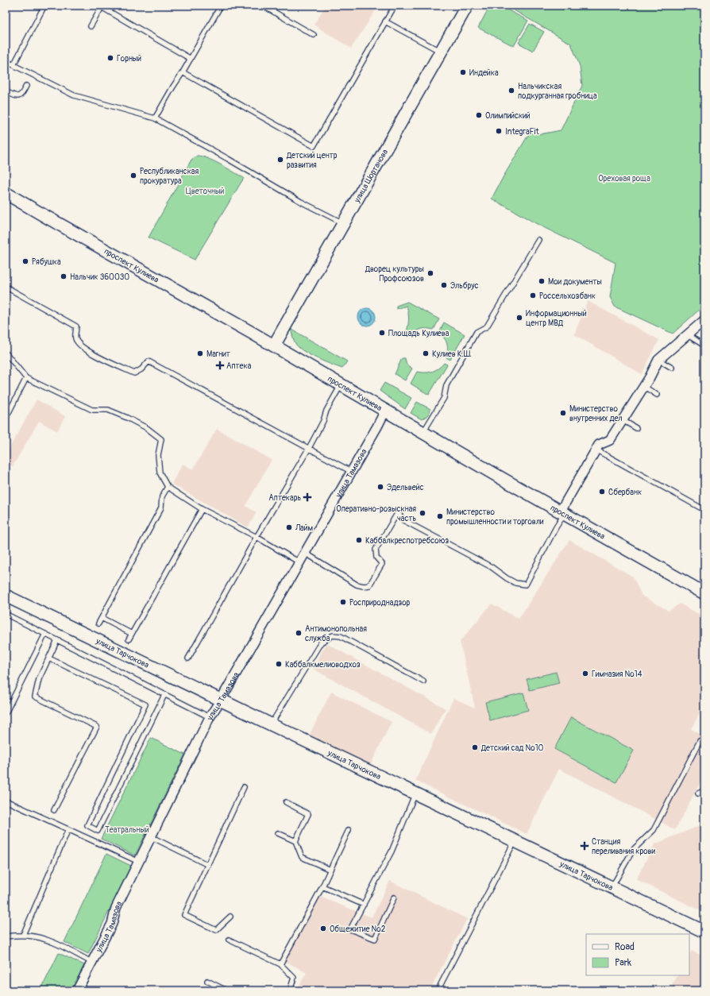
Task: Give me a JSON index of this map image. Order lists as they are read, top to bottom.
{
  "streets": {
    "street": [
      "улица Шортанова",
      "проспект Кулиева",
      "улица Тамазова",
      "улица Тарчокова"
    ]
  },
  "crossings": [
    ["улица Шортанова", "проспект Кулиева"],
    ["проспект Кулиева", "улица Тамазова"],
    ["улица Тамазова", "улица Тарчокова"]
  ],
  "parks": ["Ореховая роща", "Цветочный", "Театральный"],
  "places": {
    "other": [
      "Горный",
      "Индейка",
      "Нальчикская подкурганная гробница",
      "Олимпийский",
      "IntegraFit",
      "Детский центр развития",
      "Республиканская прокуратура",
      "Рябушка",
      "Дворец культуры Профсоюзов",
      "Нальчик 360030",
      "Мои документы",
      "Эльбрус",
      "Россельхозбанк",
      "Информационный центр МВД",
      "Площадь Кулиева",
      "Магнит",
      "Кулиев К.Ш.",
      "Министерство внутренних дел",
      "Эдельвейс",
      "Сбербанк",
      "Оперативно-розыскная часть",
      "Министерство промышленности и торговли",
      "Лайм",
      "Каббалкреспотребсоюз",
      "Росприроднадзор",
      "Антимонопольная служба",
      "Каббалкмелиоводхоз",
      "Гимназия №14",
      "Детский сад №10",
      "Общежитие №2"
    ],
    "health": ["Аптека", "Аптекарь", "Станция переливания крови"]
  },
  "legend": ["Road", "Park"]
}
